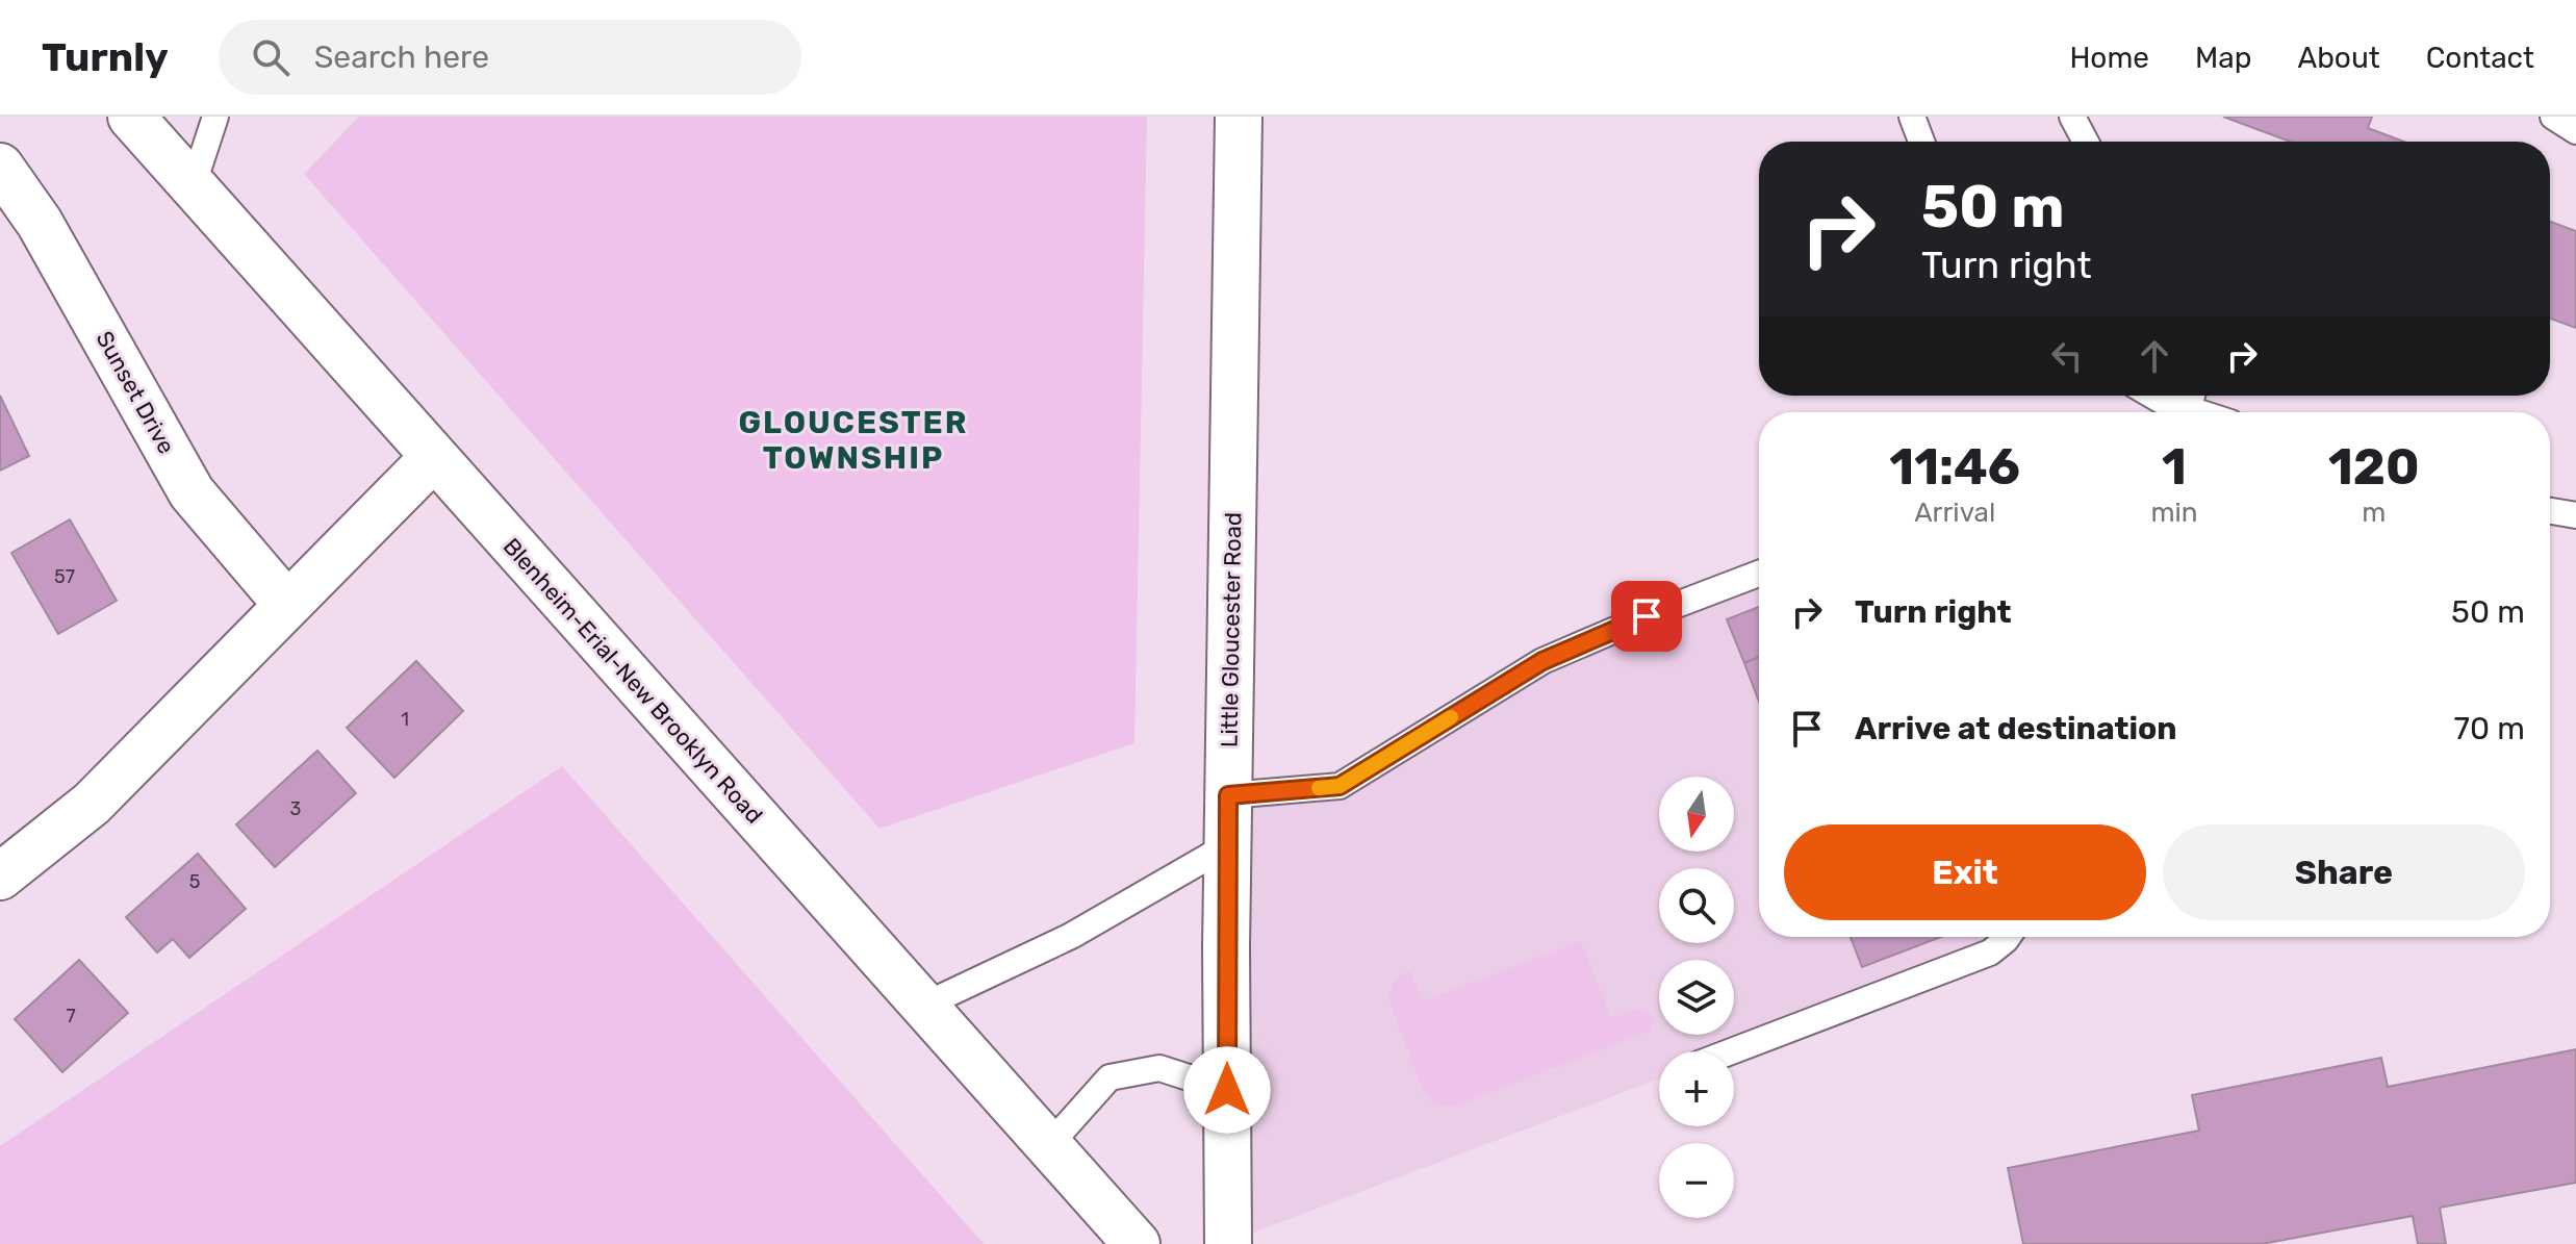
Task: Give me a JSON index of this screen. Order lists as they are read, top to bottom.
{
  "streets": {
    "street": ["Sunset Drive", "Little Gloucester Road", "Blenheim-Erial-New Brooklyn Road"]
  },
  "districts": ["GLOUCESTER TOWNSHIP"],
  "house_numbers": [
    "57",
    "1",
    "3",
    "5",
    "7"
  ],
  "north": "bottom",
  "page": {
    "header": "Turnly",
    "search": "Search here",
    "nav": [
      "Home",
      "Map",
      "About",
      "Contact"
    ],
    "turn": ["50 m", "Turn right"],
    "eta": [
      "11:46",
      "Arrival",
      "1",
      "min",
      "120",
      "m"
    ],
    "list": [
      {
        "name": "Turn right",
        "value": "50 m"
      },
      {
        "name": "Arrive at destination",
        "value": "70 m"
      }
    ],
    "map_buttons": ["+", "−"],
    "buttons": ["Exit", "Share"]
  }
}
